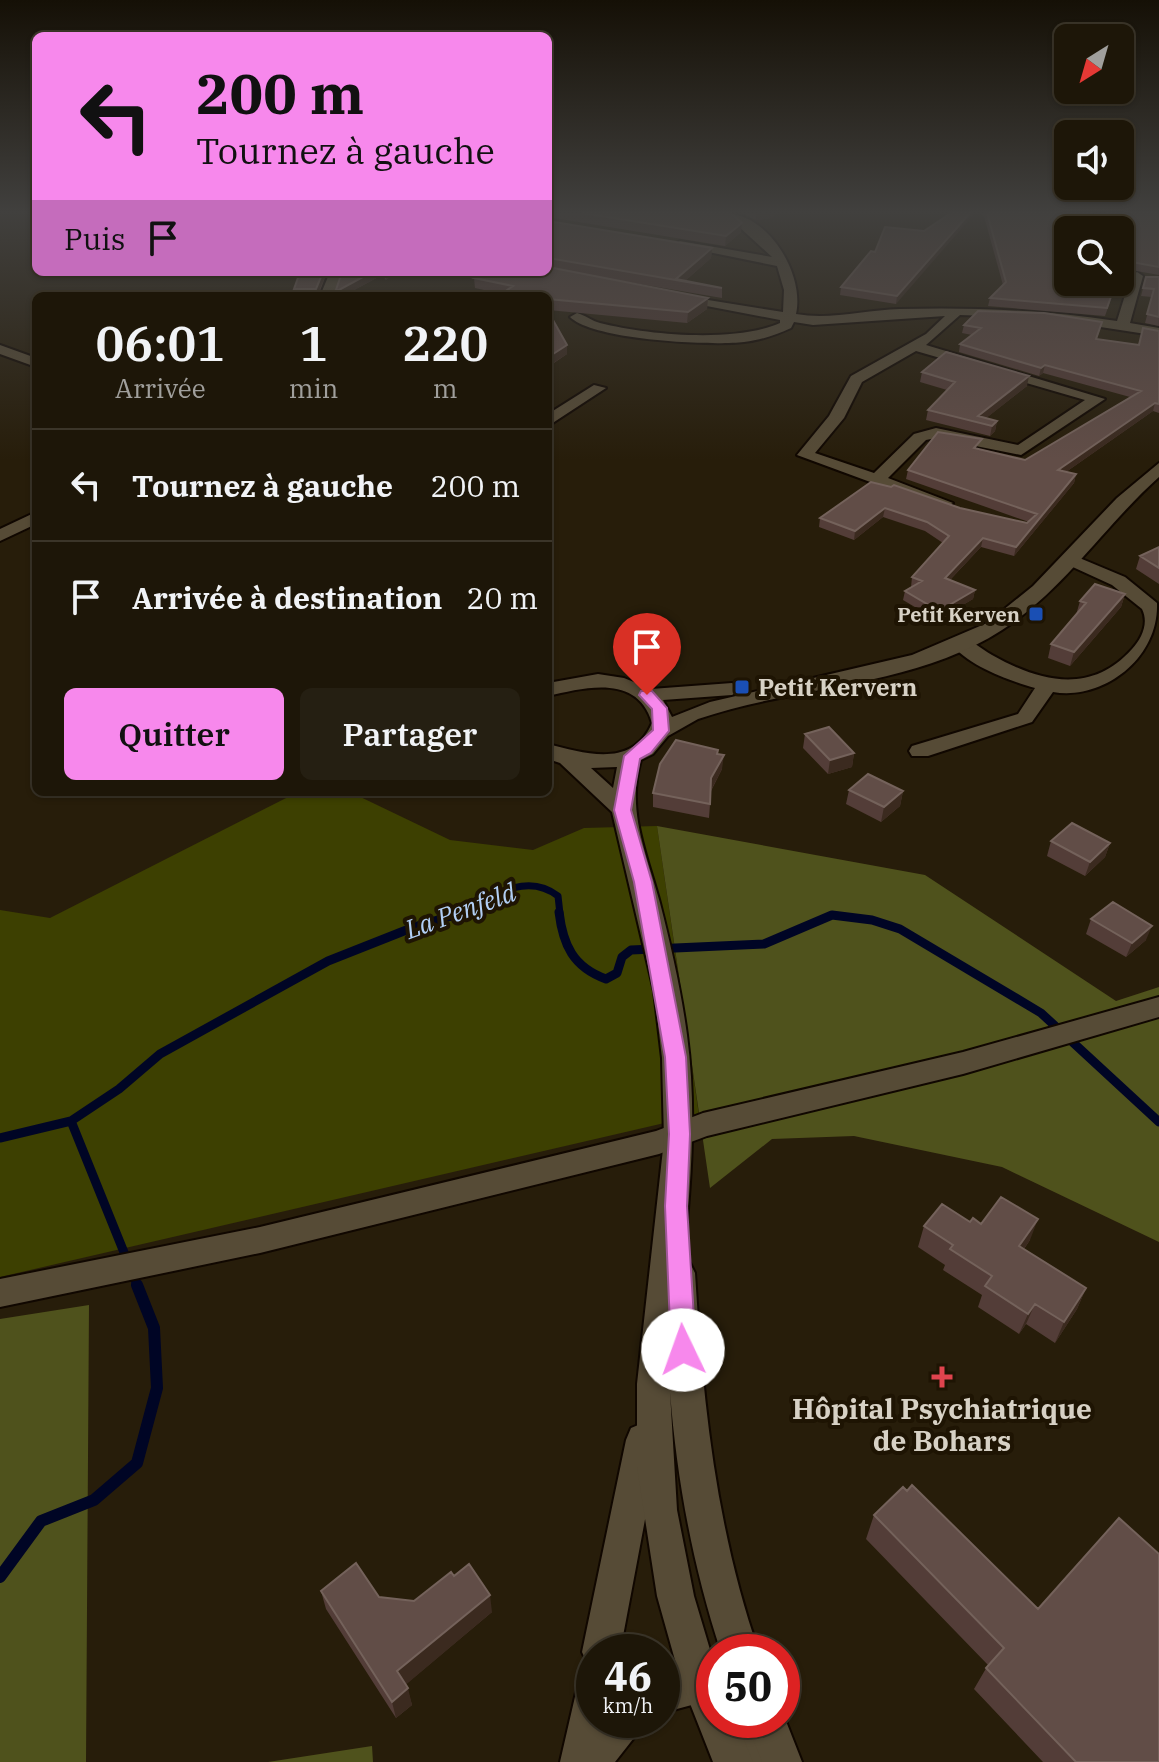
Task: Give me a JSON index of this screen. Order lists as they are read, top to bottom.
{
  "water": ["La Penfeld"],
  "places": {
    "transit": ["Petit Kerven", "Petit Kervern"],
    "health": ["Hôpital Psychiatrique de Bohars"]
  },
  "north": "bottom left",
  "page": {
    "turn": ["200 m", "Tournez à gauche"],
    "then": "Puis",
    "eta": [
      "06:01",
      "Arrivée",
      "1",
      "min",
      "220",
      "m"
    ],
    "list": [
      {
        "name": "Tournez à gauche",
        "value": "200 m"
      },
      {
        "name": "Arrivée à destination",
        "value": "20 m"
      }
    ],
    "buttons": ["Quitter", "Partager"],
    "speed": "46 km/h",
    "limit": "50"
  }
}
